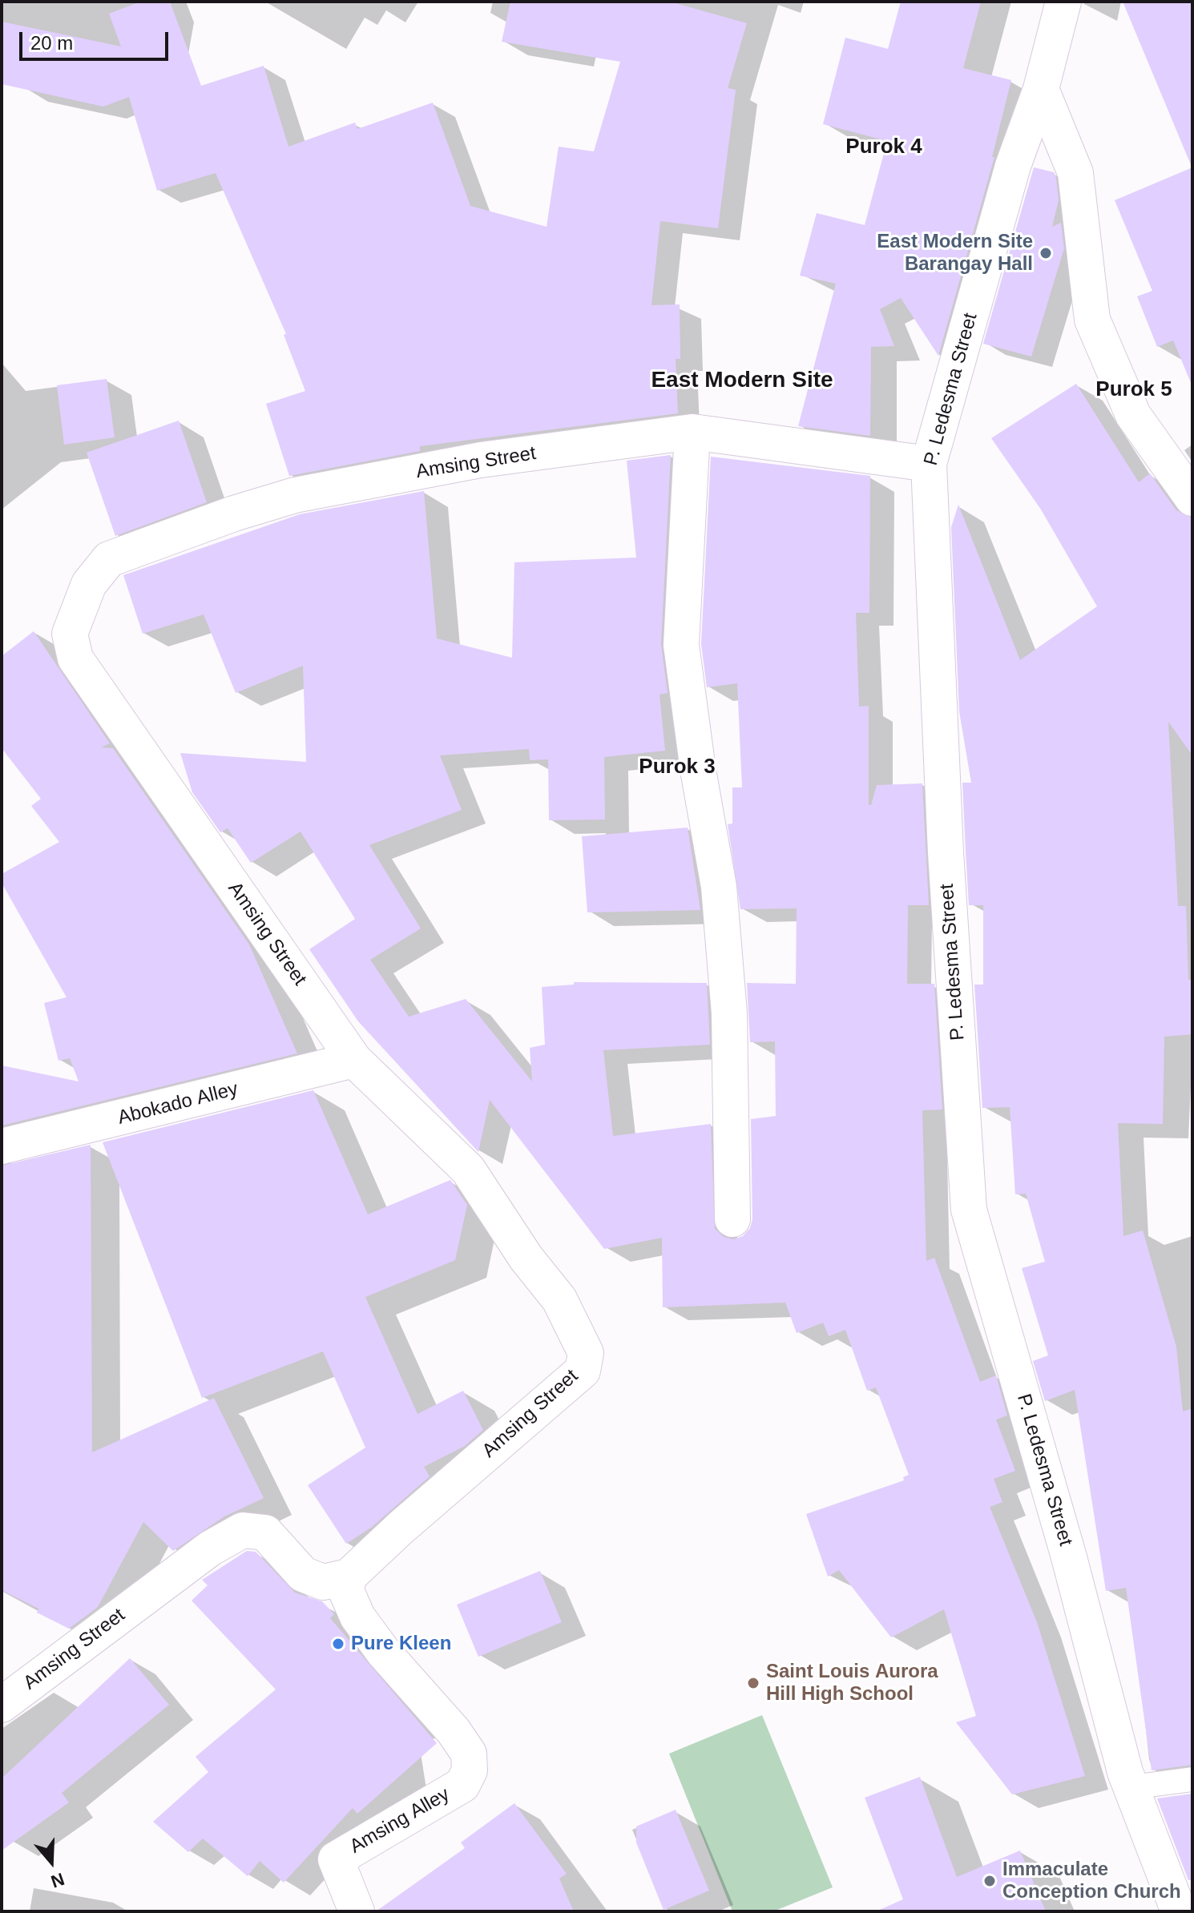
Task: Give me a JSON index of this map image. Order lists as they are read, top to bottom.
{
  "streets": {
    "street": [
      "P. Ledesma Street",
      "Amsing Street",
      "Abokado Alley",
      "Amsing Alley"
    ]
  },
  "crossings": [
    ["P. Ledesma Street", "Amsing Street"],
    ["Amsing Street", "Abokado Alley"],
    ["Amsing Street", "Amsing Alley"]
  ],
  "districts": [
    "Purok 4",
    "East Modern Site",
    "Purok 5",
    "Purok 3"
  ],
  "places": [
    "East Modern Site Barangay Hall",
    "Pure Kleen",
    "Saint Louis Aurora Hill High School",
    "Immaculate Conception Church"
  ],
  "scale_bar": "20 m",
  "north": "bottom"
}
